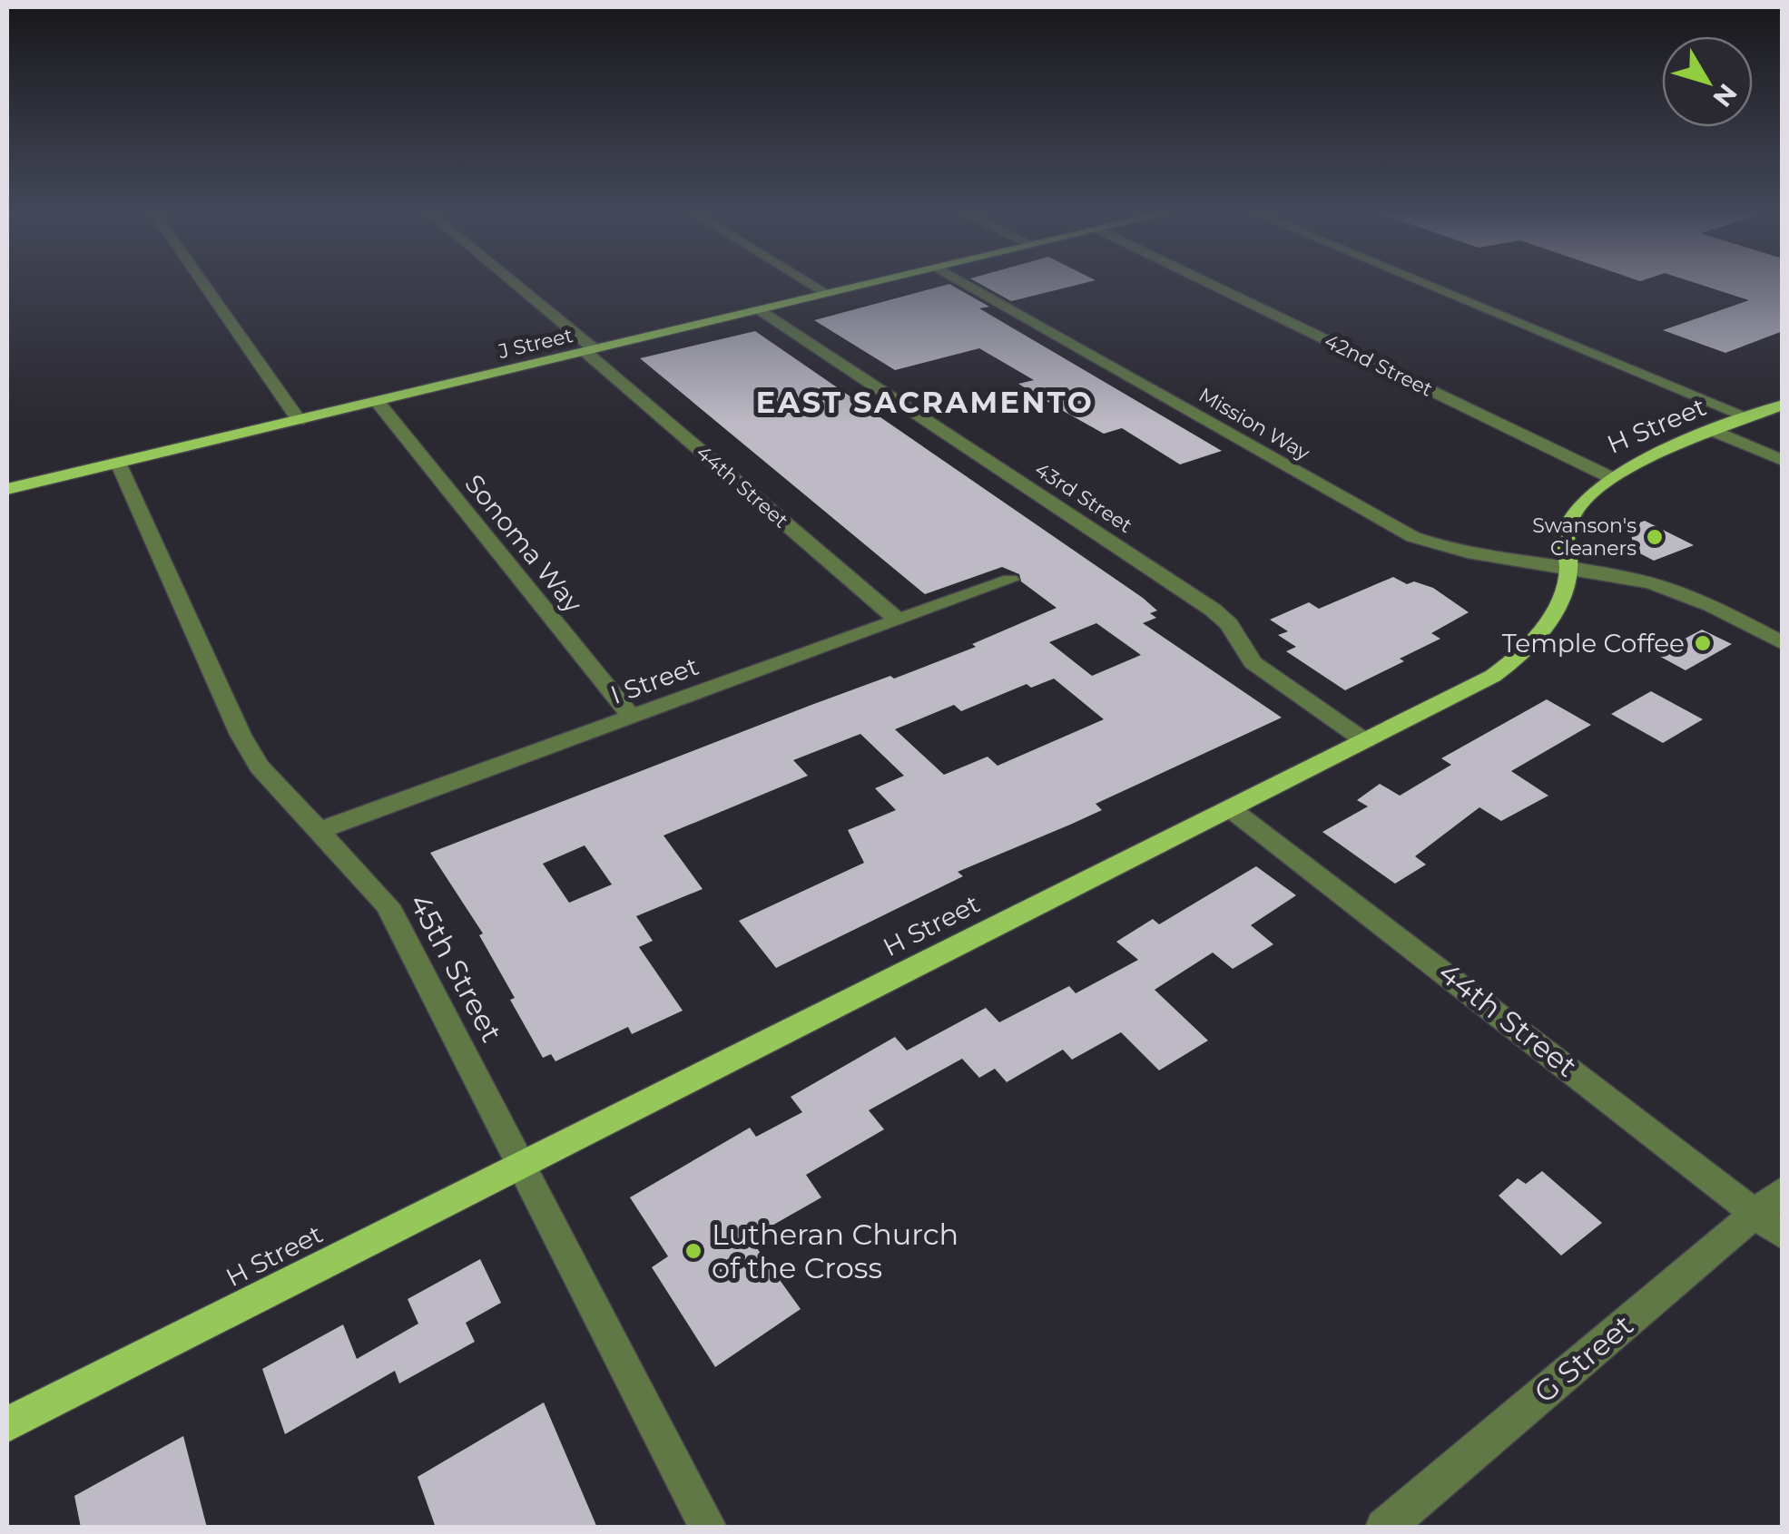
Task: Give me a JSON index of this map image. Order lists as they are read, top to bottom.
{
  "streets": {
    "main road": ["J Street", "H Street"],
    "street": [
      "42nd Street",
      "Mission Way",
      "44th Street",
      "43rd Street",
      "Sonoma Way",
      "I Street",
      "45th Street",
      "G Street"
    ]
  },
  "crossings": [
    ["J Street", "44th Street"],
    ["J Street", "43rd Street"],
    ["J Street", "Sonoma Way"],
    ["J Street", "45th Street"],
    ["42nd Street", "H Street"],
    ["Mission Way", "H Street"],
    ["H Street", "44th Street"],
    ["H Street", "43rd Street"],
    ["H Street", "45th Street"],
    ["44th Street", "I Street"],
    ["44th Street", "G Street"],
    ["Sonoma Way", "I Street"],
    ["I Street", "45th Street"]
  ],
  "districts": ["EAST SACRAMENTO"],
  "places": ["Swanson's Cleaners", "Temple Coffee", "Lutheran Church of the Cross"],
  "north": "bottom right"
}
